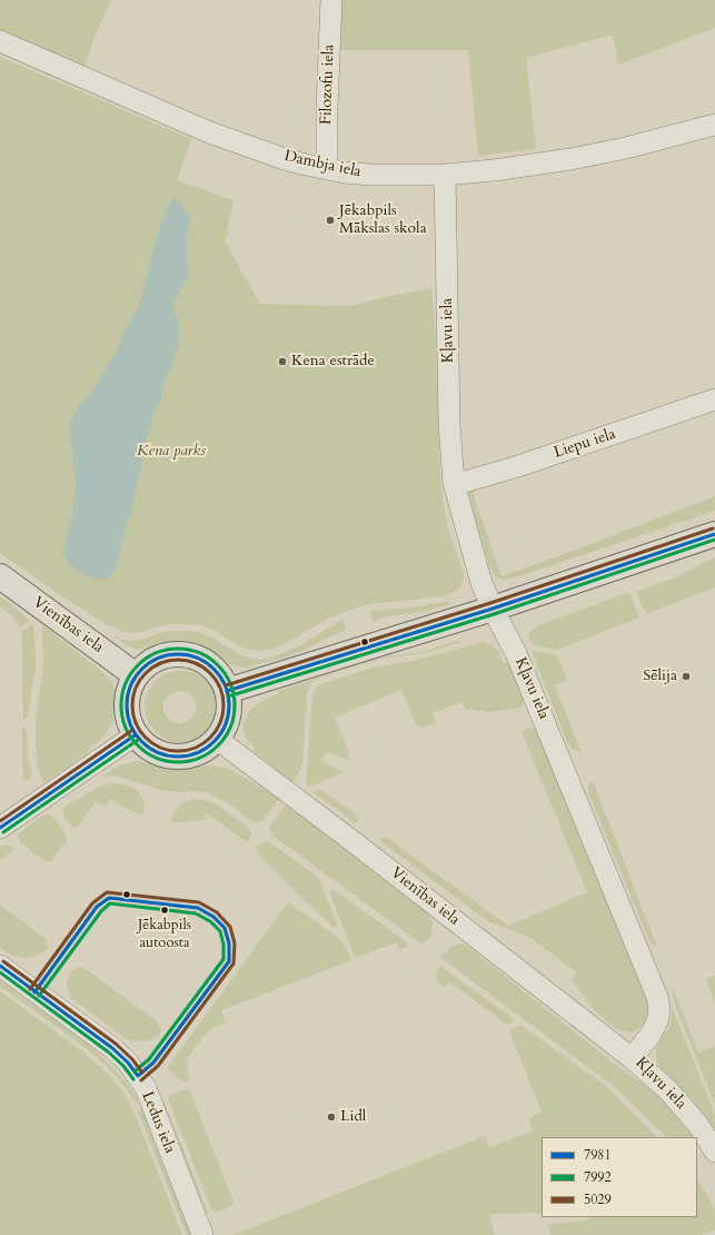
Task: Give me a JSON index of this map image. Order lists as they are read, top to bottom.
{
  "streets": {
    "main road": ["Vienības iela"],
    "street": [
      "Filozofu iela",
      "Dambja iela",
      "Kļavu iela",
      "Liepu iela",
      "Ledus iela"
    ]
  },
  "crossings": [
    ["Filozofu iela", "Dambja iela"],
    ["Dambja iela", "Kļavu iela"],
    ["Kļavu iela", "Liepu iela"],
    ["Kļavu iela", "Vienības iela"]
  ],
  "parks": ["Kena parks"],
  "places": [
    "Jēkabpils Mākslas skola",
    "Kena estrāde",
    "Sēlija",
    "Jēkabpils autoosta",
    "Lidl"
  ],
  "lines": ["transit line 5029", "transit line 7981", "transit line 7992"],
  "legend": ["7981", "7992", "5029"]
}
